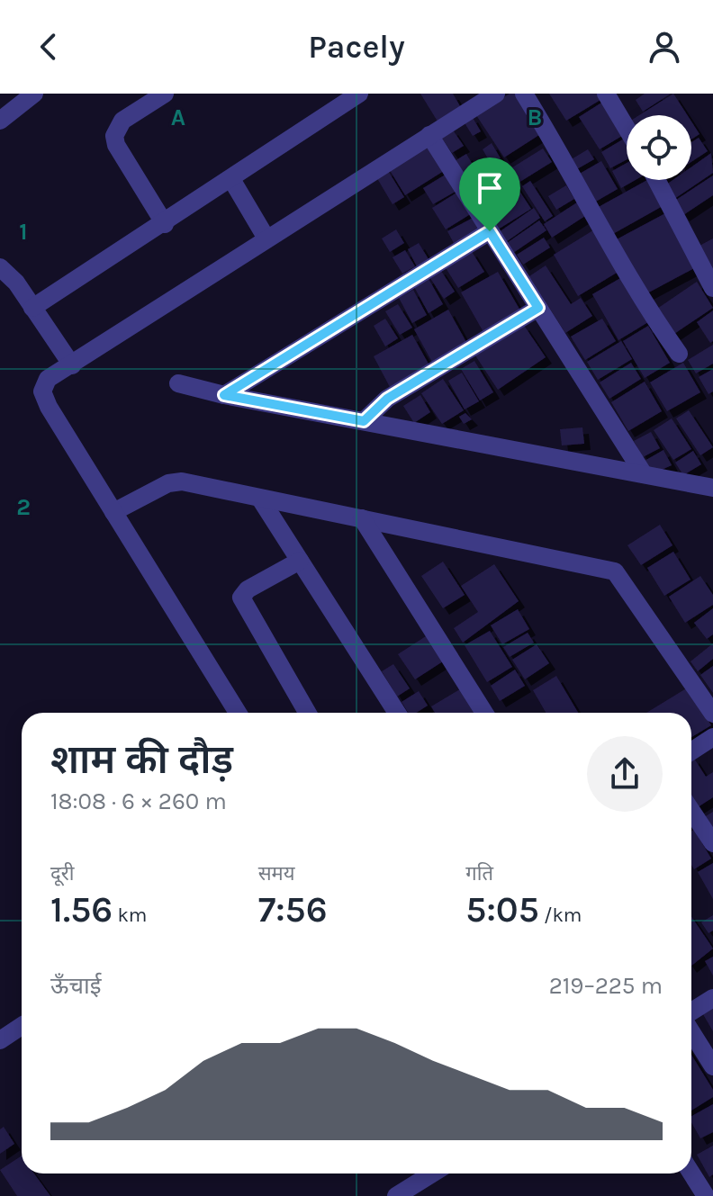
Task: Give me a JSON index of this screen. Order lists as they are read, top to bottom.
{
  "page": {
    "header": "Pacely",
    "heading": ["शाम की दौड़", "18:08 · 6 × 260 m"],
    "stats": [
      ["दूरी", "1.56 km"],
      ["समय", "7:56"],
      ["गति", "5:05 /km"]
    ],
    "chart": ["ऊँचाई", "219–225 m"]
  },
  "grid": {
    "columns": ["A", "B"],
    "rows": ["1", "2"]
  }
}
